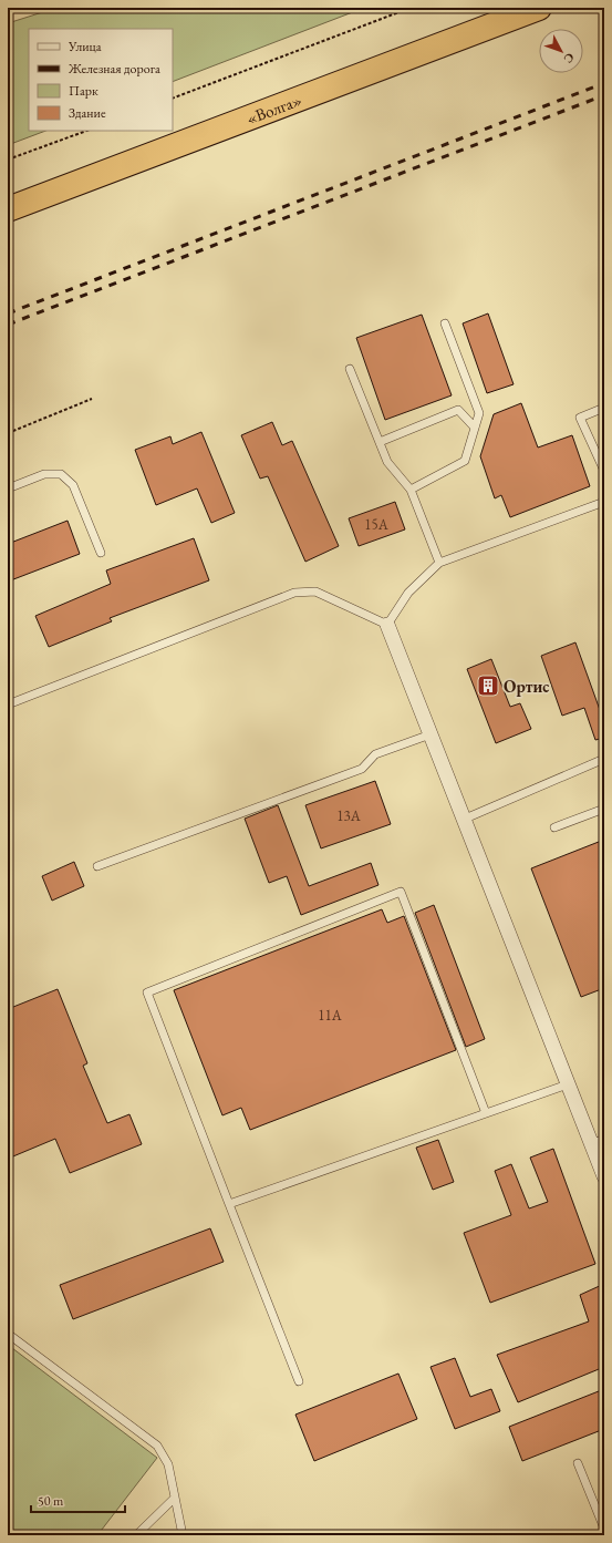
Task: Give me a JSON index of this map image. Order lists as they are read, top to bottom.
{
  "streets": {
    "highway": ["«Волга»"]
  },
  "places": {
    "building": ["Ортис"]
  },
  "house_numbers": ["15А", "13А", "11А"],
  "legend": [
    "Улица",
    "Железная дорога",
    "Парк",
    "Здание"
  ],
  "scale_bar": "50 m",
  "north": "bottom right"
}
